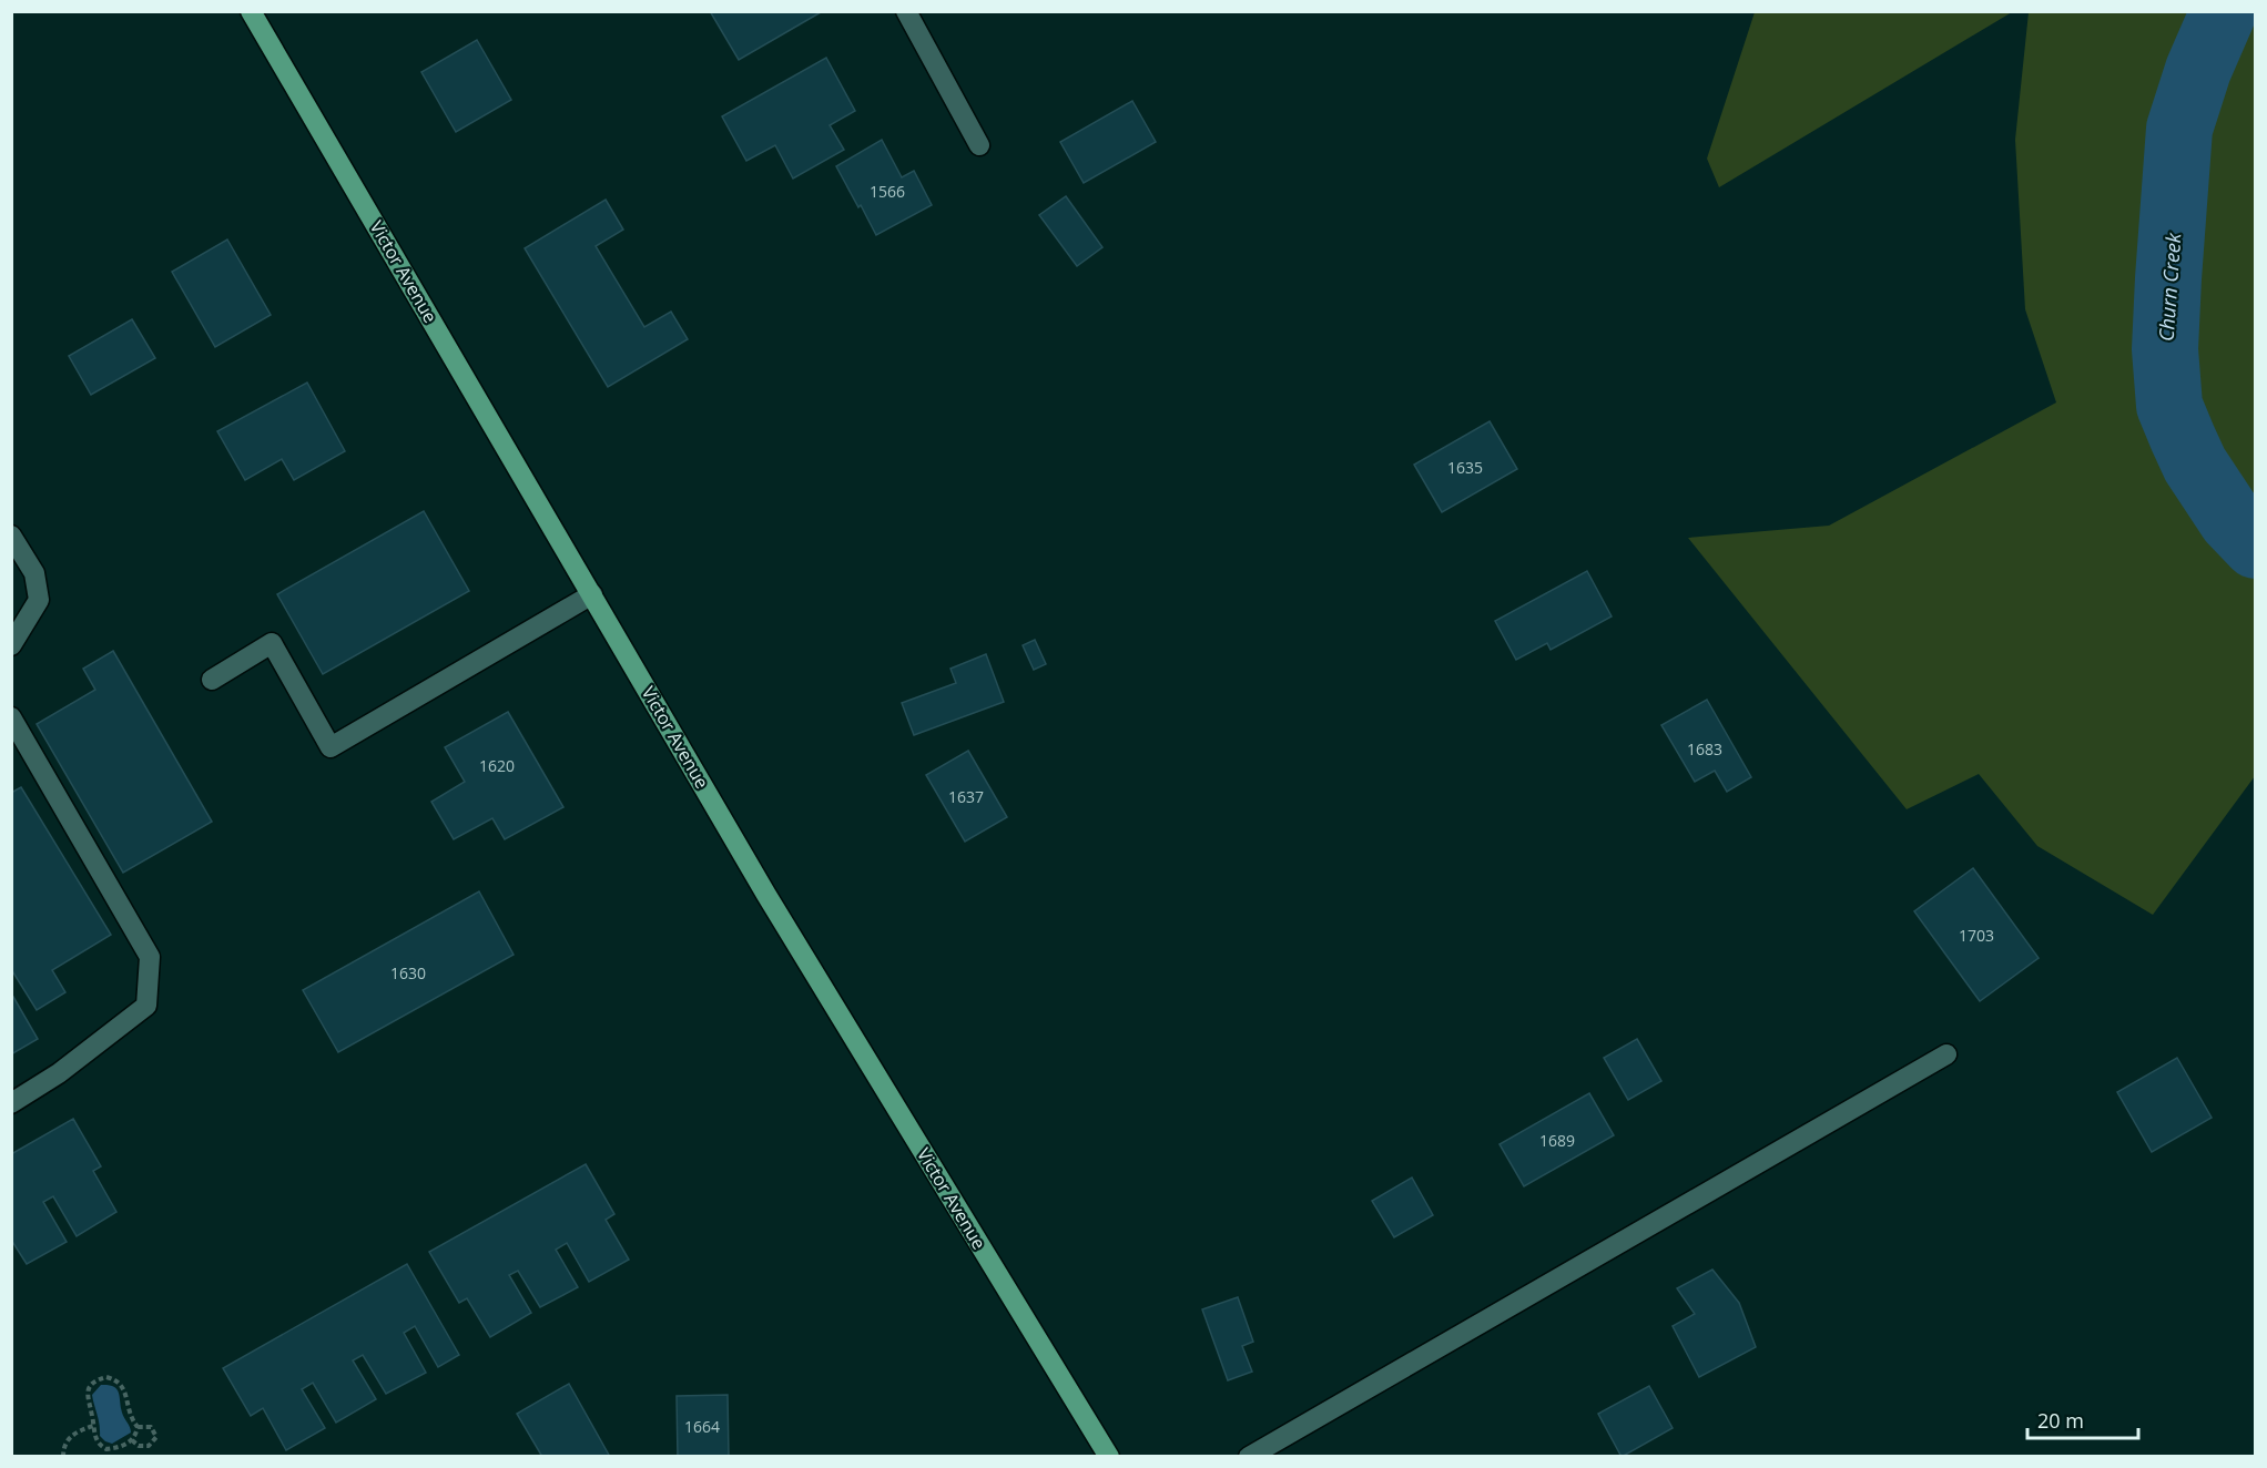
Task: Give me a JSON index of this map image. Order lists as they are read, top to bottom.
{
  "streets": {
    "main road": ["Victor Avenue"]
  },
  "water": ["Churn Creek"],
  "house_numbers": [
    "1566",
    "1635",
    "1683",
    "1620",
    "1637",
    "1703",
    "1630",
    "1689",
    "1664"
  ],
  "scale_bar": "20 m"
}
